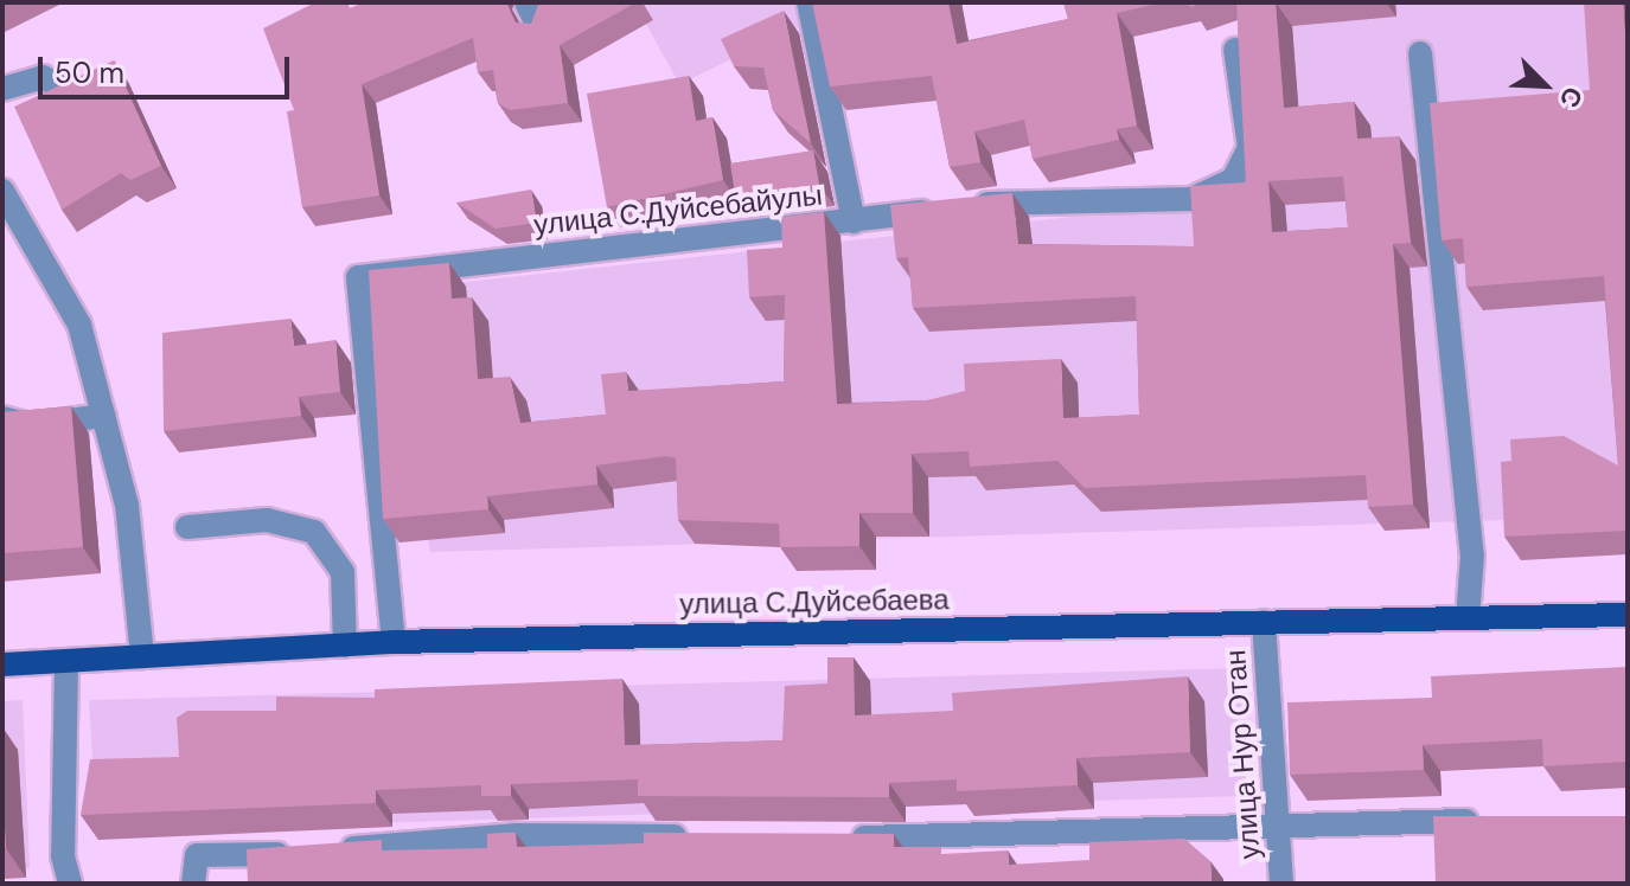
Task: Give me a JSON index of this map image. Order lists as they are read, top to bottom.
{
  "streets": {
    "main road": ["улица С.Дуйсебаева"],
    "street": ["улица С.Дуйсебайулы", "улица Нур Отан"]
  },
  "crossings": [
    ["улица С.Дуйсебайулы", "улица С.Дуйсебаева"],
    ["улица С.Дуйсебаева", "улица Нур Отан"]
  ],
  "scale_bar": "50 m",
  "north": "bottom right"
}
